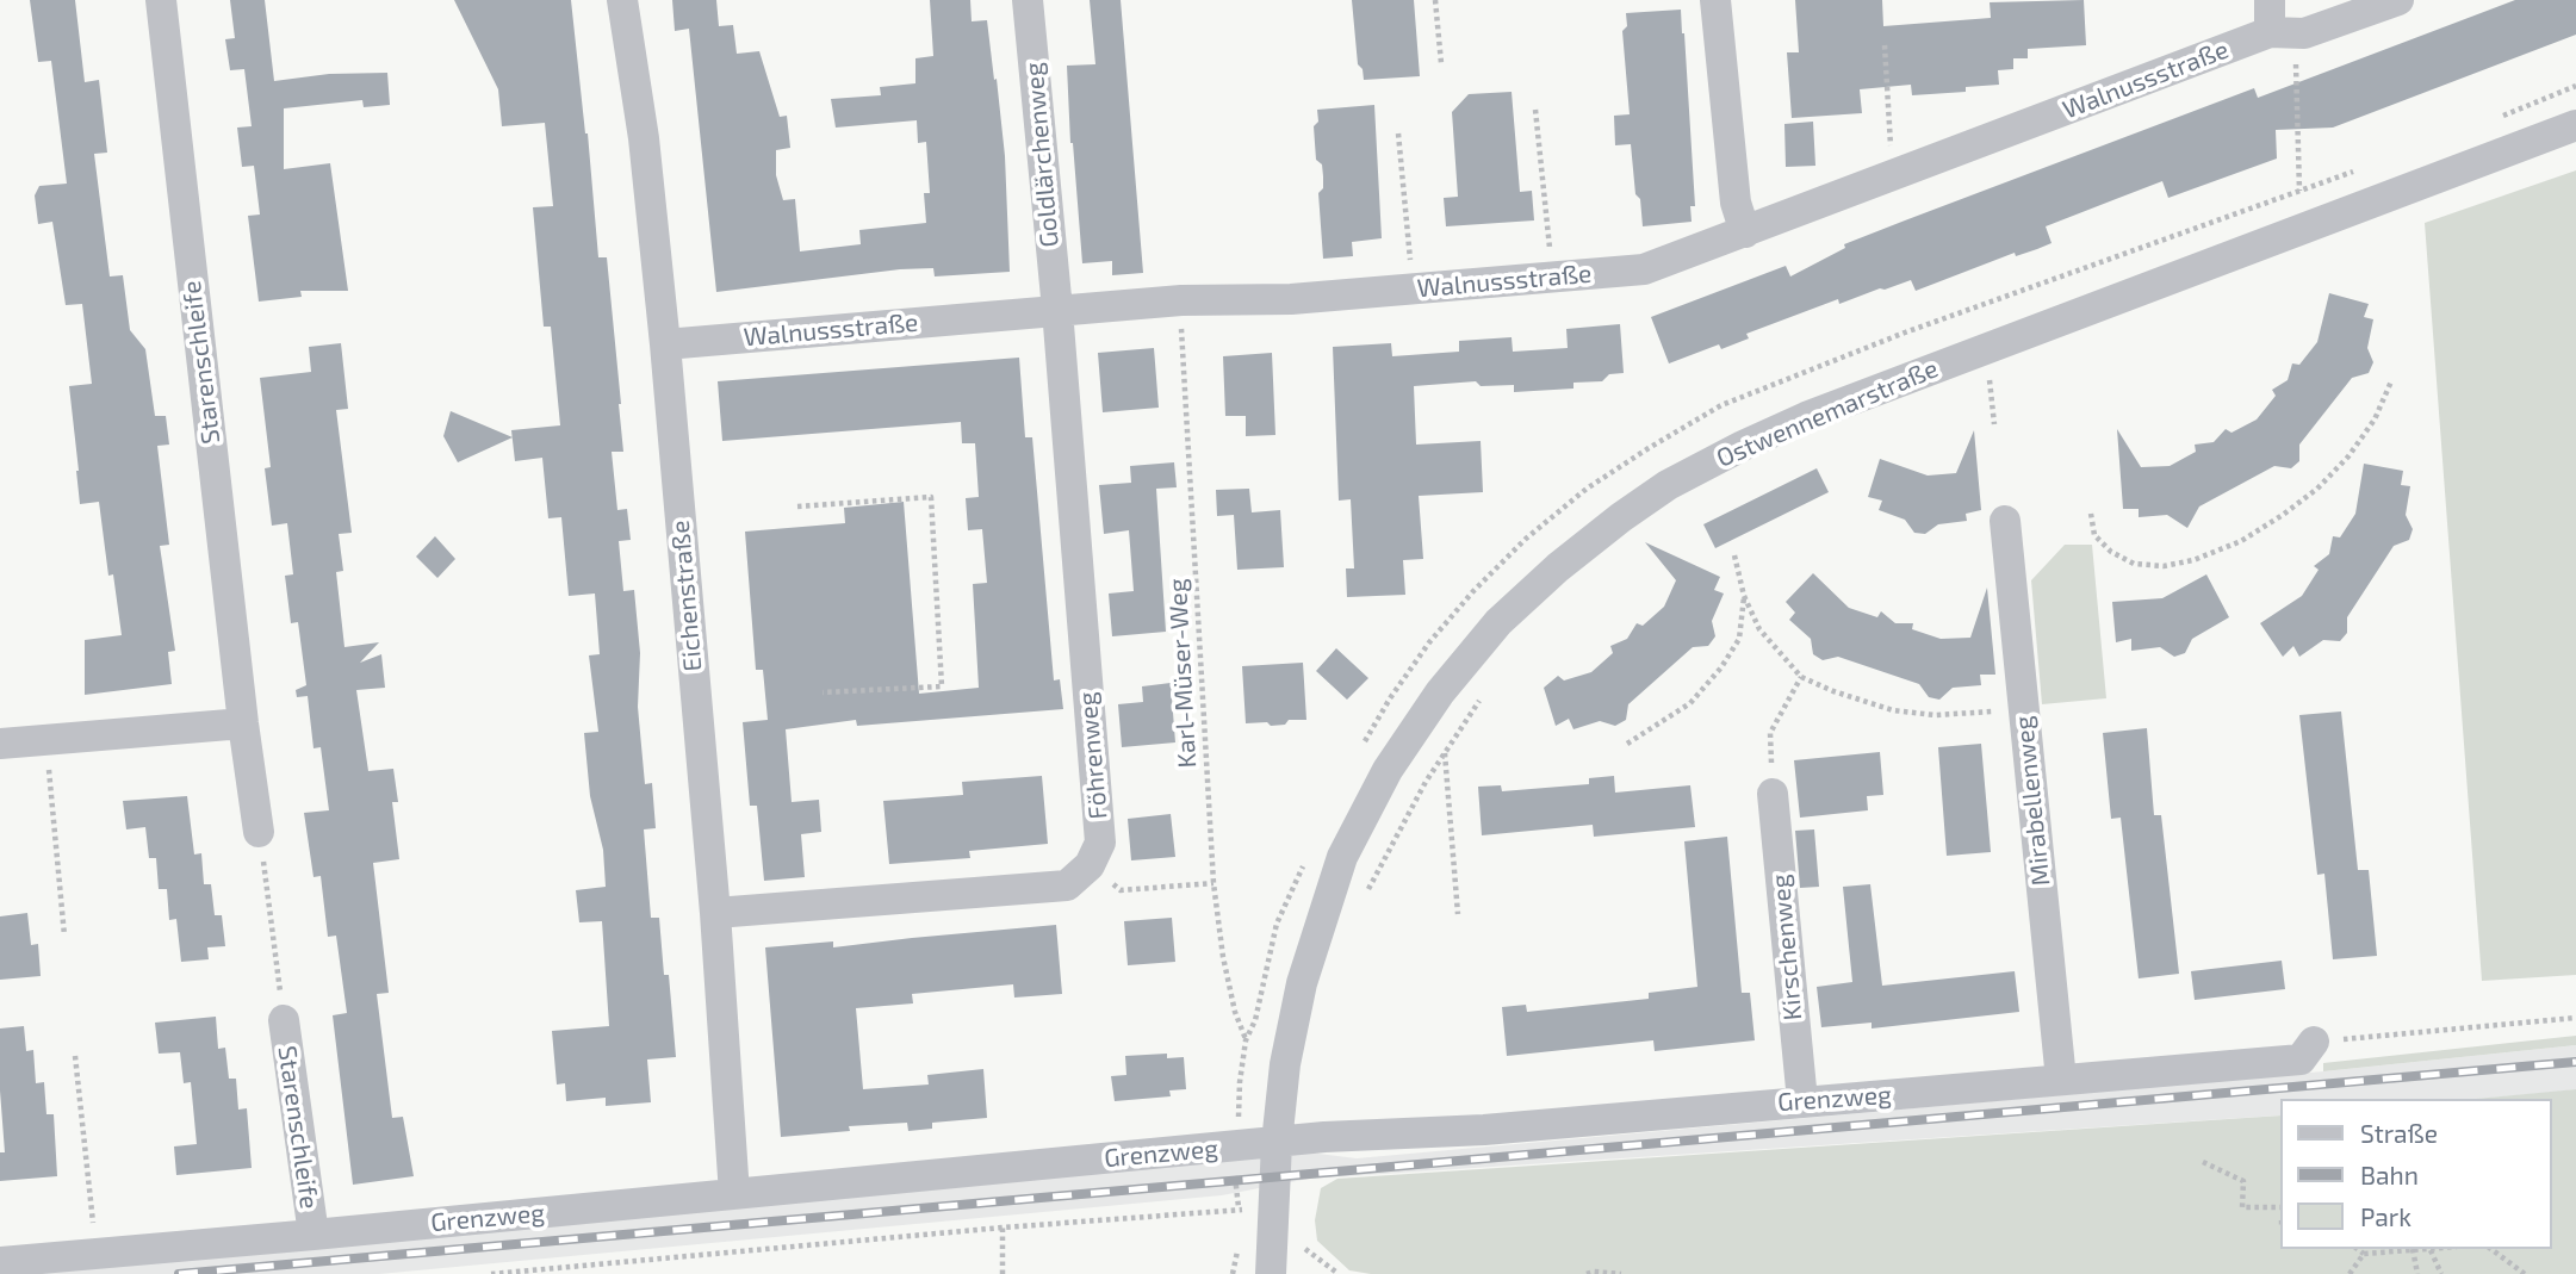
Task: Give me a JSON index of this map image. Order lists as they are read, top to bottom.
{
  "streets": {
    "street": [
      "Walnussstraße",
      "Goldlärchenweg",
      "Starenschleife",
      "Ostwennemarstraße",
      "Eichenstraße",
      "Föhrenweg",
      "Mirabellenweg",
      "Kirschenweg",
      "Grenzweg"
    ],
    "path": ["Karl-Müser-Weg"]
  },
  "crossings": [
    ["Walnussstraße", "Goldlärchenweg"],
    ["Walnussstraße", "Eichenstraße"],
    ["Walnussstraße", "Karl-Müser-Weg"],
    ["Walnussstraße", "Föhrenweg"],
    ["Goldlärchenweg", "Föhrenweg"],
    ["Starenschleife", "Grenzweg"],
    ["Ostwennemarstraße", "Grenzweg"],
    ["Eichenstraße", "Grenzweg"],
    ["Mirabellenweg", "Grenzweg"],
    ["Kirschenweg", "Grenzweg"]
  ],
  "legend": ["Straße", "Bahn", "Park"]
}
